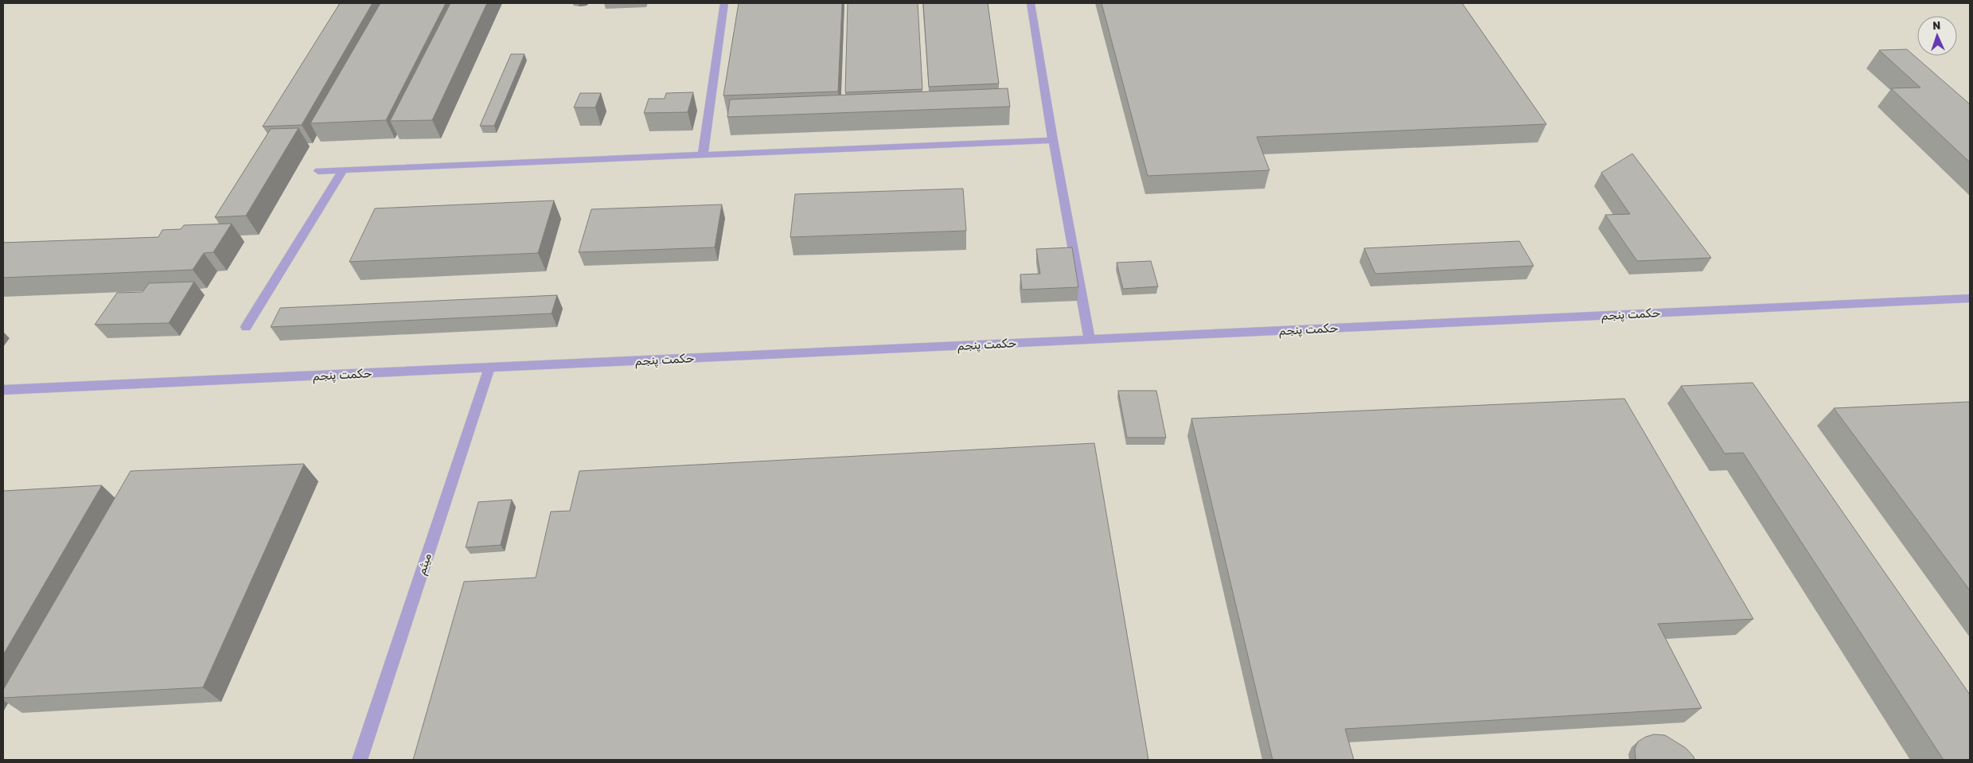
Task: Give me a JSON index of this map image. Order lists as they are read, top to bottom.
{
  "streets": {
    "street": ["حکمت پنجم", "میثم"]
  },
  "crossings": [
    ["حکمت پنجم", "میثم"]
  ],
  "north": "top"
}
